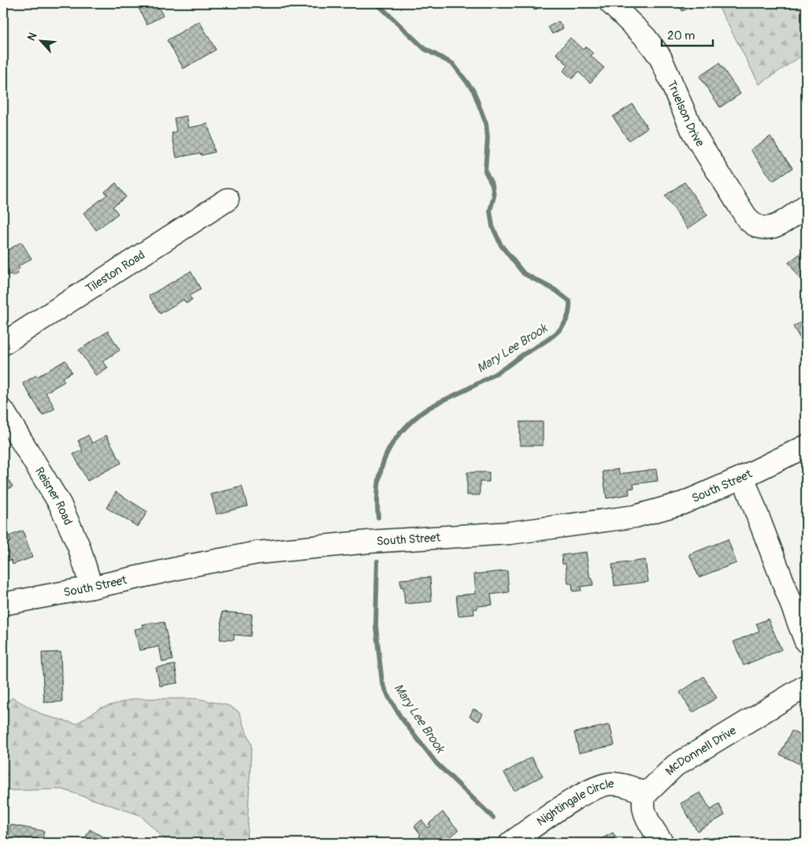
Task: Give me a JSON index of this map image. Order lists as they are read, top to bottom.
{
  "streets": {
    "street": [
      "Truelson Drive",
      "Tileston Road",
      "South Street",
      "Reisner Road",
      "McDonnell Drive",
      "Nightingale Circle"
    ]
  },
  "crossings": [
    ["South Street", "Reisner Road"],
    ["McDonnell Drive", "Nightingale Circle"]
  ],
  "water": ["Mary Lee Brook"],
  "scale_bar": "20 m",
  "north": "top left"
}
